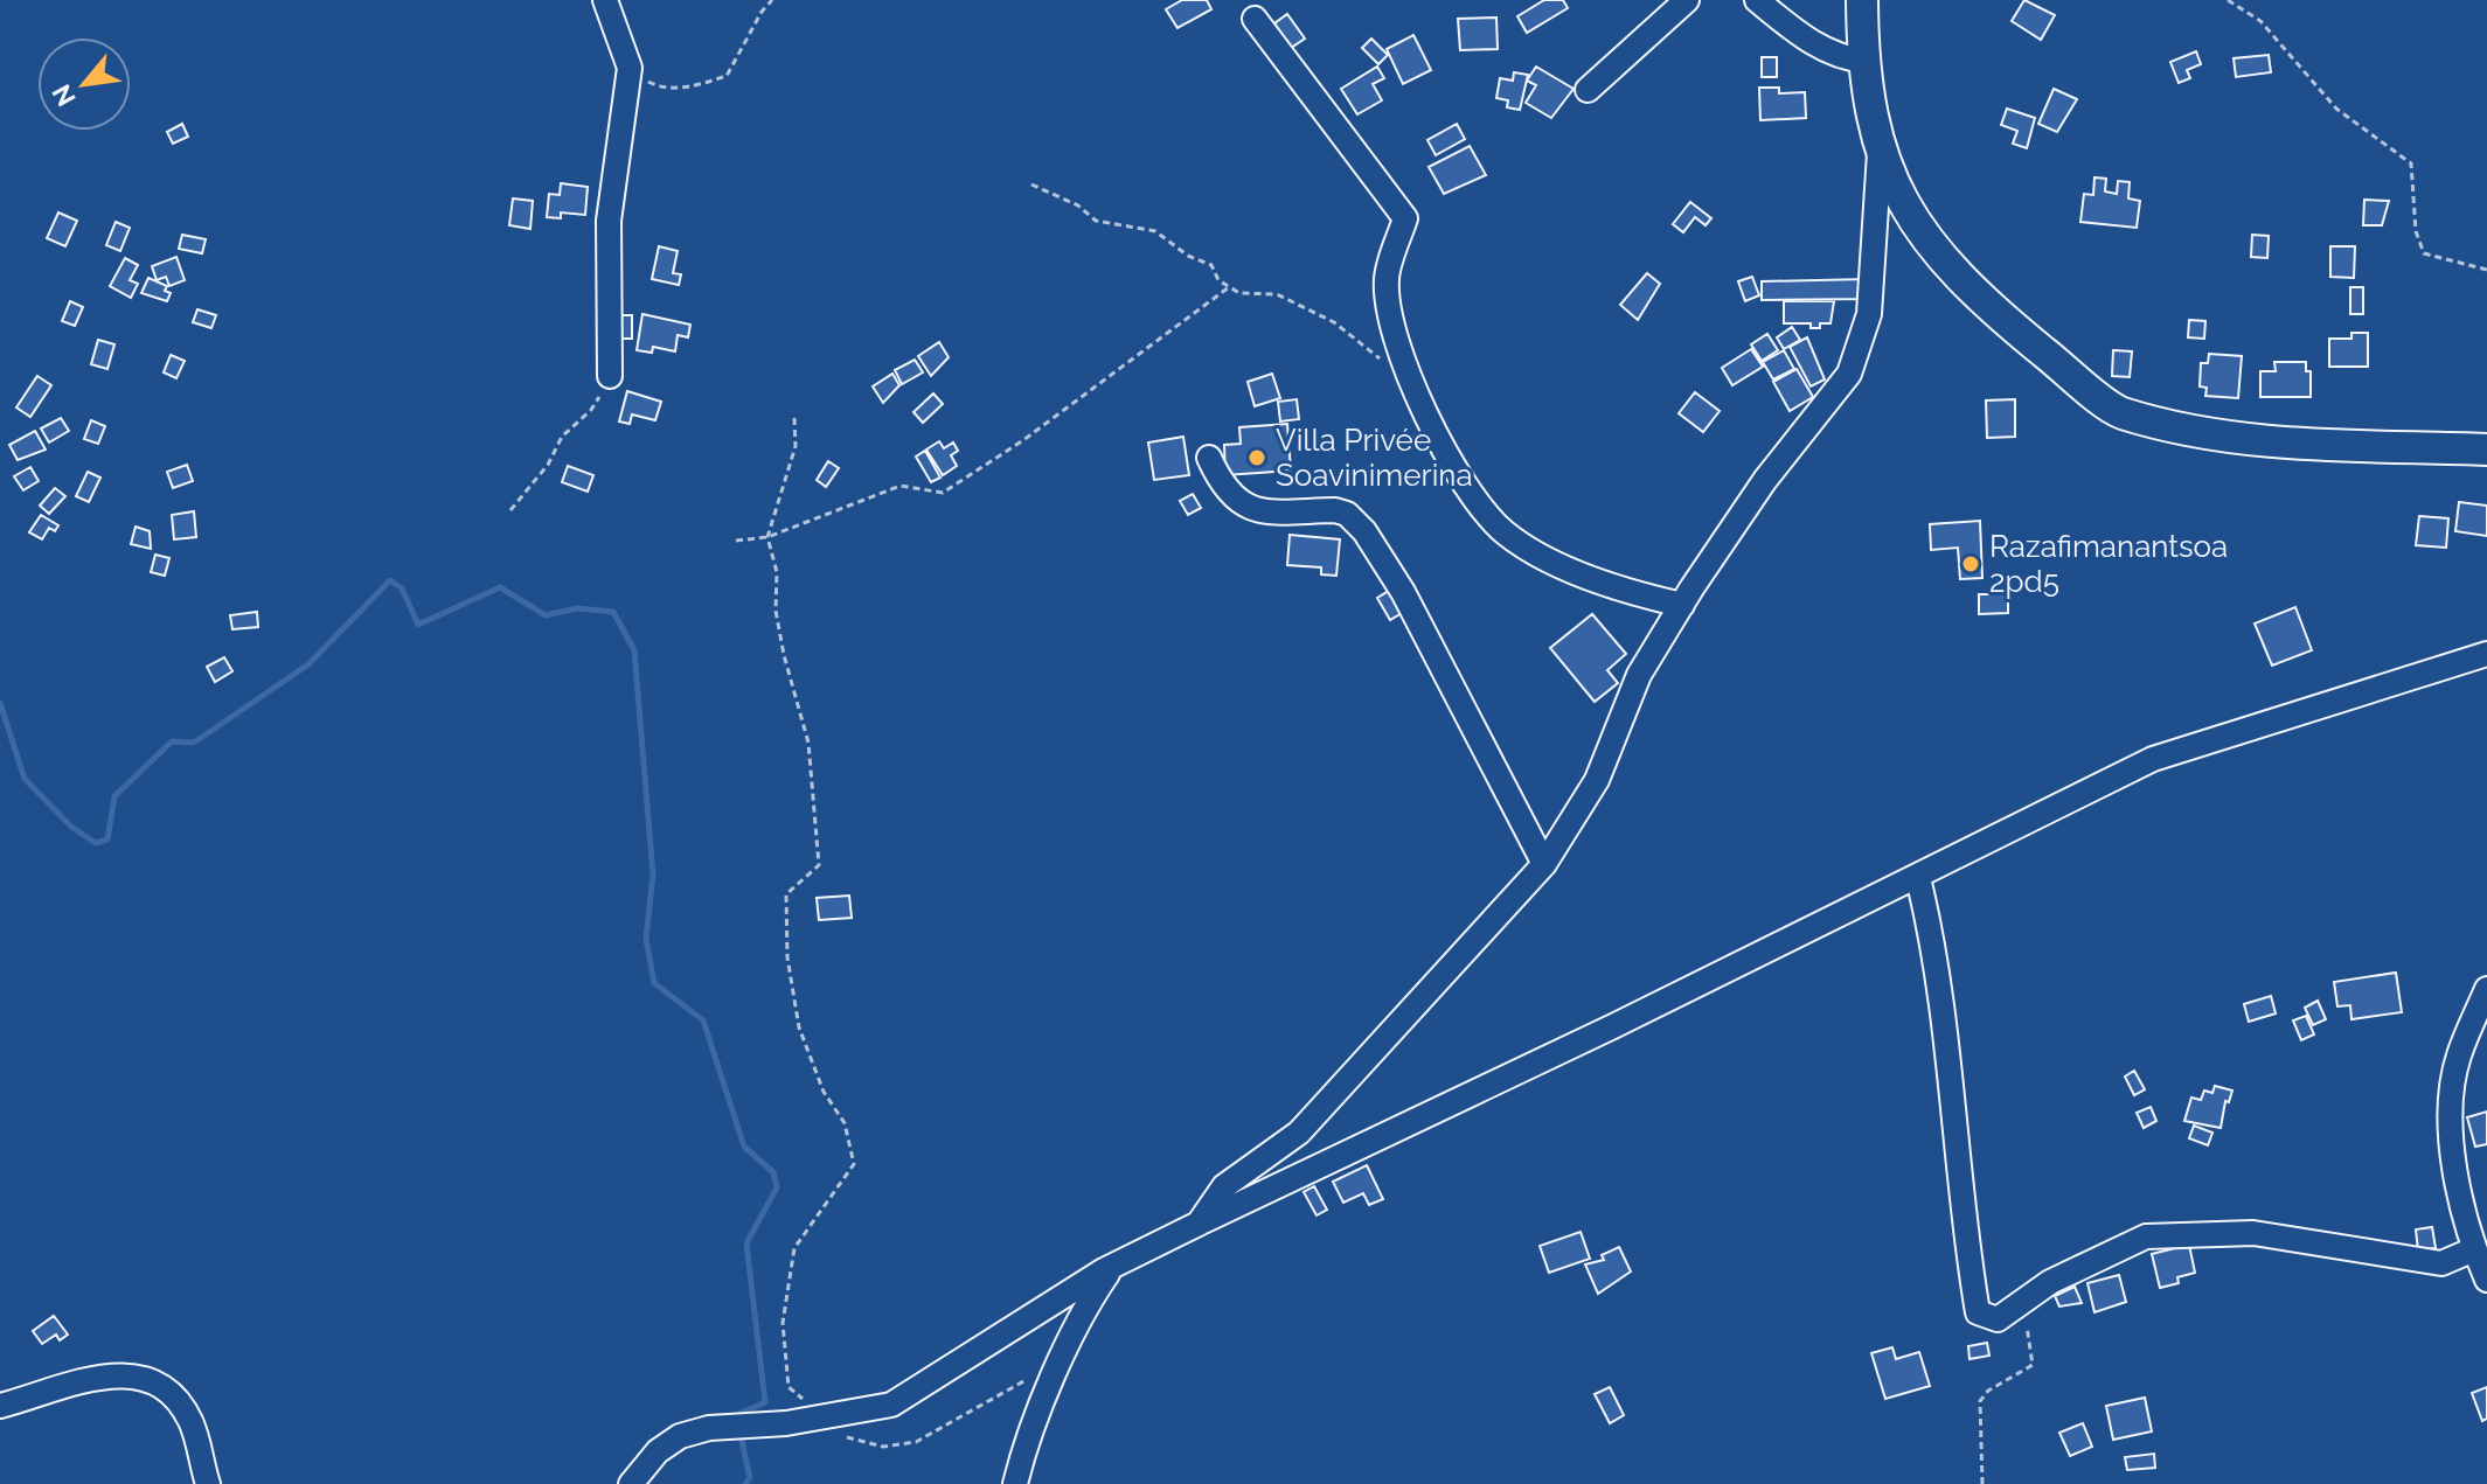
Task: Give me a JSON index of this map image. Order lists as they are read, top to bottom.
{
  "places": ["Villa Privée Soavinimerina", "Razafimanantsoa 2pd5"],
  "north": "bottom left"
}
